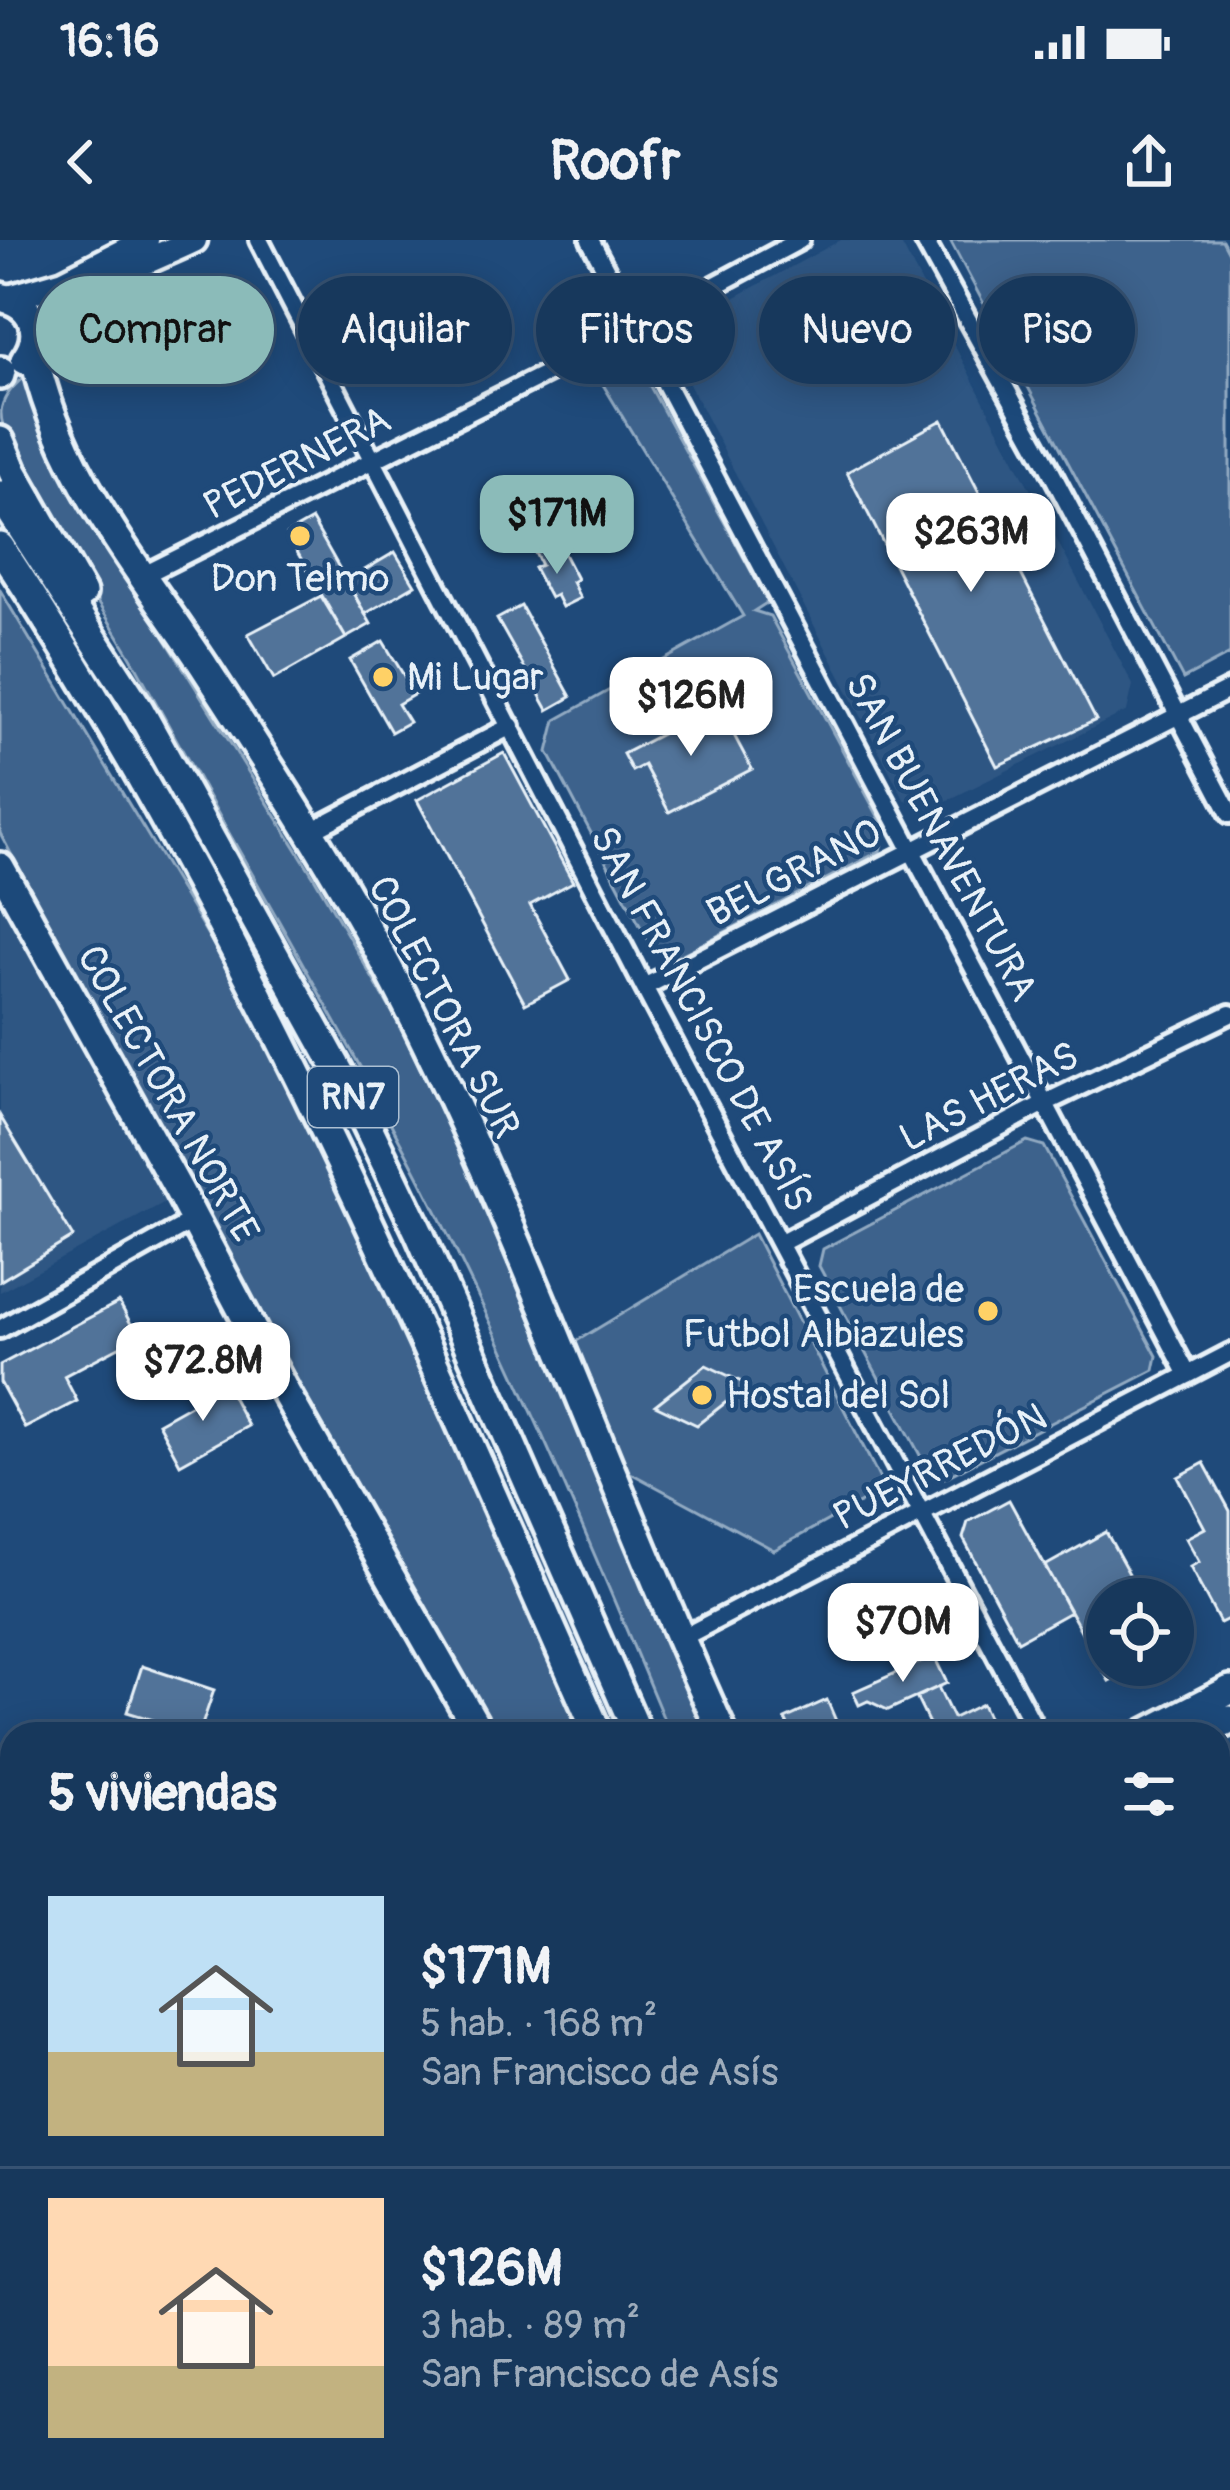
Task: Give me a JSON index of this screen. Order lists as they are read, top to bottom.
{
  "streets": {
    "main road": ["COLECTORA SUR", "COLECTORA NORTE", "RN7"],
    "street": [
      "PEDERNERA",
      "SAN BUENAVENTURA",
      "BELGRANO",
      "SAN FRANCISCO DE ASÍS",
      "LAS HERAS",
      "PUEYRREDÓN"
    ]
  },
  "crossings": [
    ["PEDERNERA", "COLECTORA SUR"],
    ["PEDERNERA", "SAN FRANCISCO DE ASÍS"],
    ["SAN BUENAVENTURA", "BELGRANO"],
    ["SAN BUENAVENTURA", "LAS HERAS"],
    ["SAN BUENAVENTURA", "PUEYRREDÓN"],
    ["BELGRANO", "SAN FRANCISCO DE ASÍS"],
    ["COLECTORA SUR", "PUEYRREDÓN"],
    ["SAN FRANCISCO DE ASÍS", "LAS HERAS"],
    ["SAN FRANCISCO DE ASÍS", "PUEYRREDÓN"]
  ],
  "places": [
    "Don Telmo",
    "Mi Lugar",
    "Escuela de Futbol Albiazules",
    "Hostal del Sol"
  ],
  "page": {
    "status": "16:16",
    "header": "Roofr",
    "chip": [
      "Comprar",
      "Alquilar",
      "Filtros",
      "Nuevo",
      "Piso"
    ],
    "price": [
      "$171M",
      "$263M",
      "$126M",
      "$72.8M",
      "$70M"
    ],
    "heading": "5 viviendas",
    "list": [
      {
        "name": "$171M",
        "note": "5 hab. · 168 m² · San Francisco de Asís"
      },
      {
        "name": "$126M",
        "note": "3 hab. · 89 m² · San Francisco de Asís"
      }
    ]
  }
}
